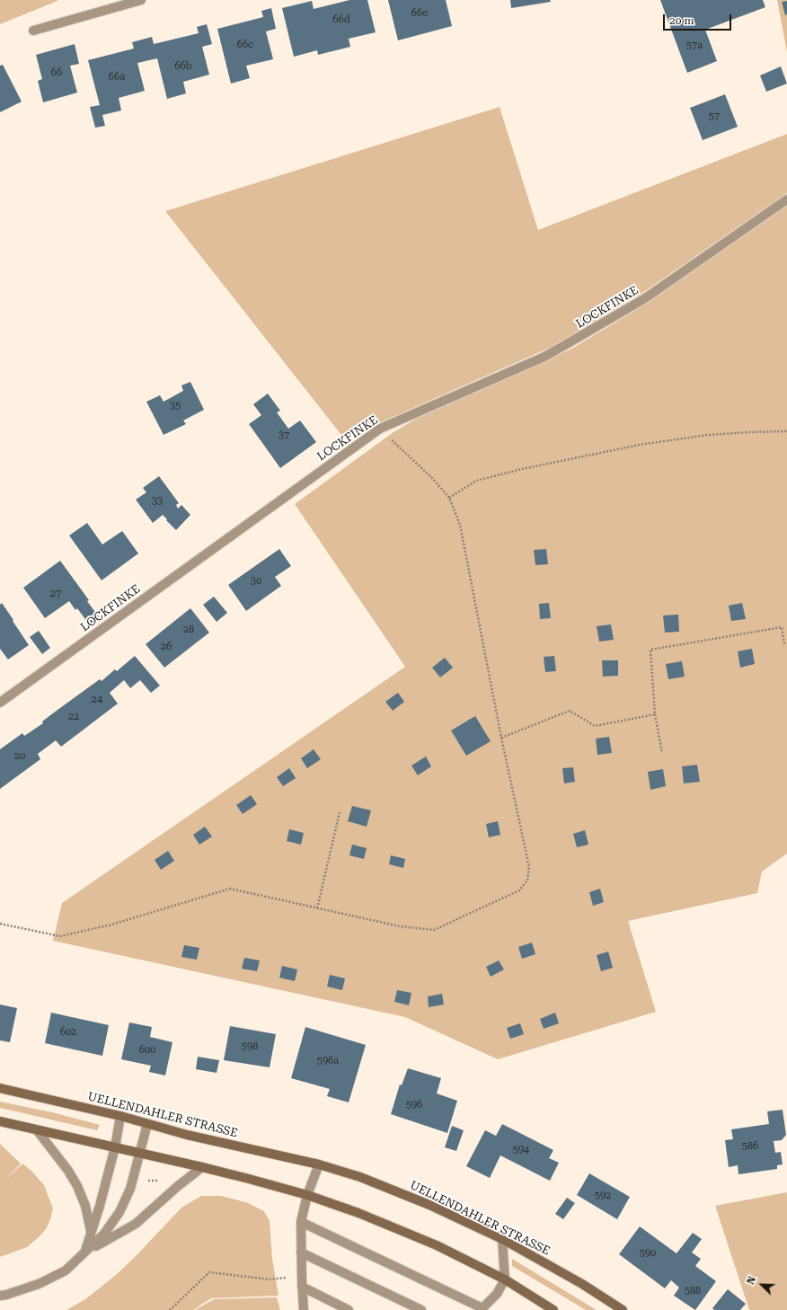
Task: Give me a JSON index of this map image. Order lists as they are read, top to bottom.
{
  "streets": {
    "main road": ["UELLENDAHLER STRASSE"],
    "street": ["LOCKFINKE"]
  },
  "house_numbers": [
    "66e",
    "66d",
    "66c",
    "57a",
    "66b",
    "66",
    "66a",
    "57",
    "35",
    "37",
    "33",
    "30",
    "27",
    "28",
    "26",
    "24",
    "22",
    "20",
    "602",
    "598",
    "600",
    "596a",
    "596",
    "586",
    "594",
    "592",
    "590",
    "588"
  ],
  "scale_bar": "20 m",
  "north": "top left"
}
